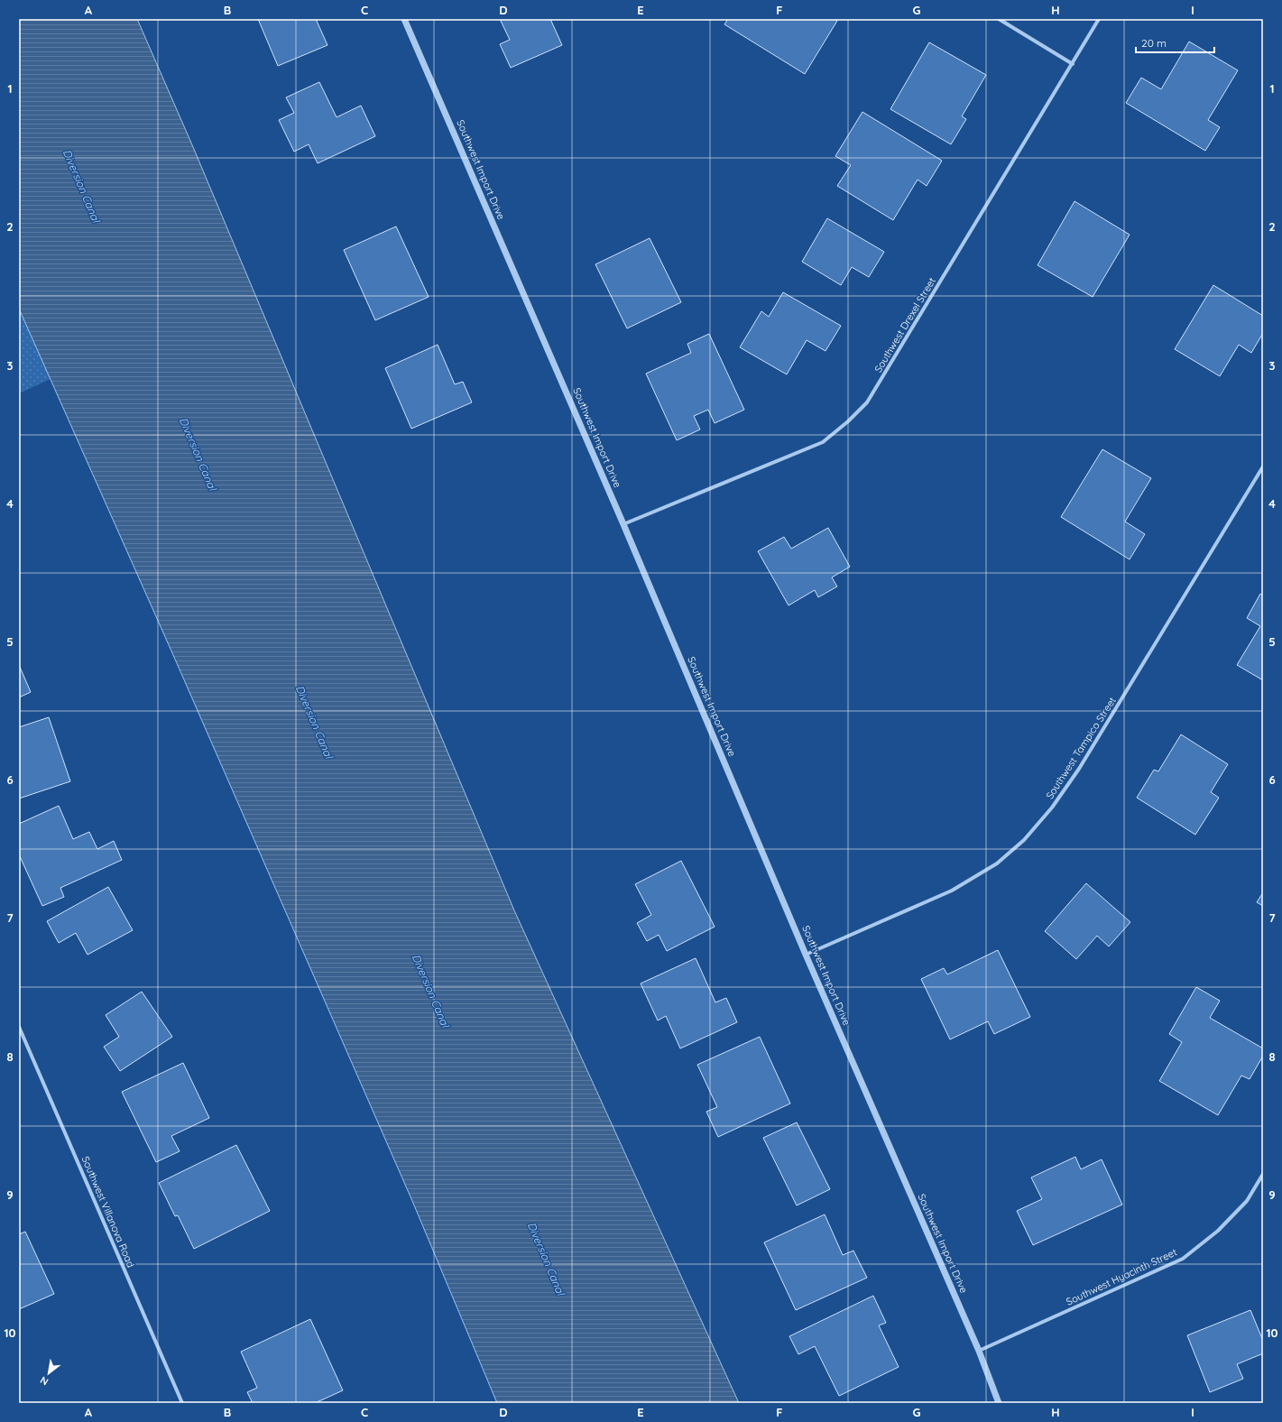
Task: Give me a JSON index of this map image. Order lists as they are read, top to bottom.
{
  "streets": {
    "street": [
      "Southwest Import Drive",
      "Southwest Drexel Street",
      "Southwest Tampico Street",
      "Southwest Villanova Road",
      "Southwest Hyacinth Street"
    ]
  },
  "crossings": [
    ["Southwest Import Drive", "Southwest Drexel Street"],
    ["Southwest Import Drive", "Southwest Tampico Street"],
    ["Southwest Import Drive", "Southwest Hyacinth Street"]
  ],
  "water": ["Diversion Canal"],
  "scale_bar": "20 m",
  "north": "bottom left",
  "grid": {
    "columns": [
      "A",
      "B",
      "C",
      "D",
      "E",
      "F",
      "G",
      "H",
      "I"
    ],
    "rows": [
      "1",
      "2",
      "3",
      "4",
      "5",
      "6",
      "7",
      "8",
      "9",
      "10"
    ]
  }
}
